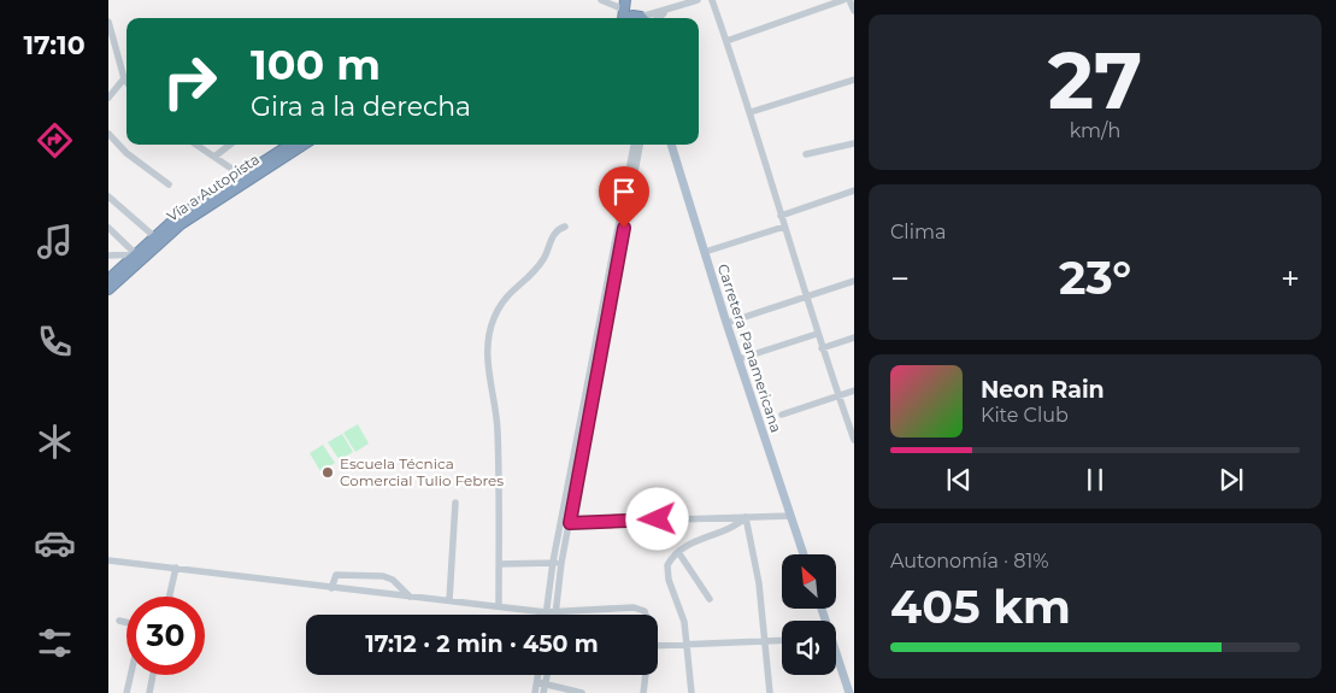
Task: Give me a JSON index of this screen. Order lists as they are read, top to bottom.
{
  "streets": {
    "highway": ["Vía a Autopista"],
    "main road": ["Carretera Panamericana"]
  },
  "places": ["Escuela Técnica Comercial Tulio Febres"],
  "north": "top left",
  "page": {
    "tabs": "17:10",
    "tile": [
      ["27", "km/h"],
      "Clima",
      ["Autonomía · 81%", "405 km"]
    ],
    "turn": ["100 m", "Gira a la derecha"],
    "heat": ["−", "23°", "+"],
    "song": ["Neon Rain", "Kite Club"],
    "limit": "30",
    "trip": "17:12 · 2 min · 450 m"
  }
}
